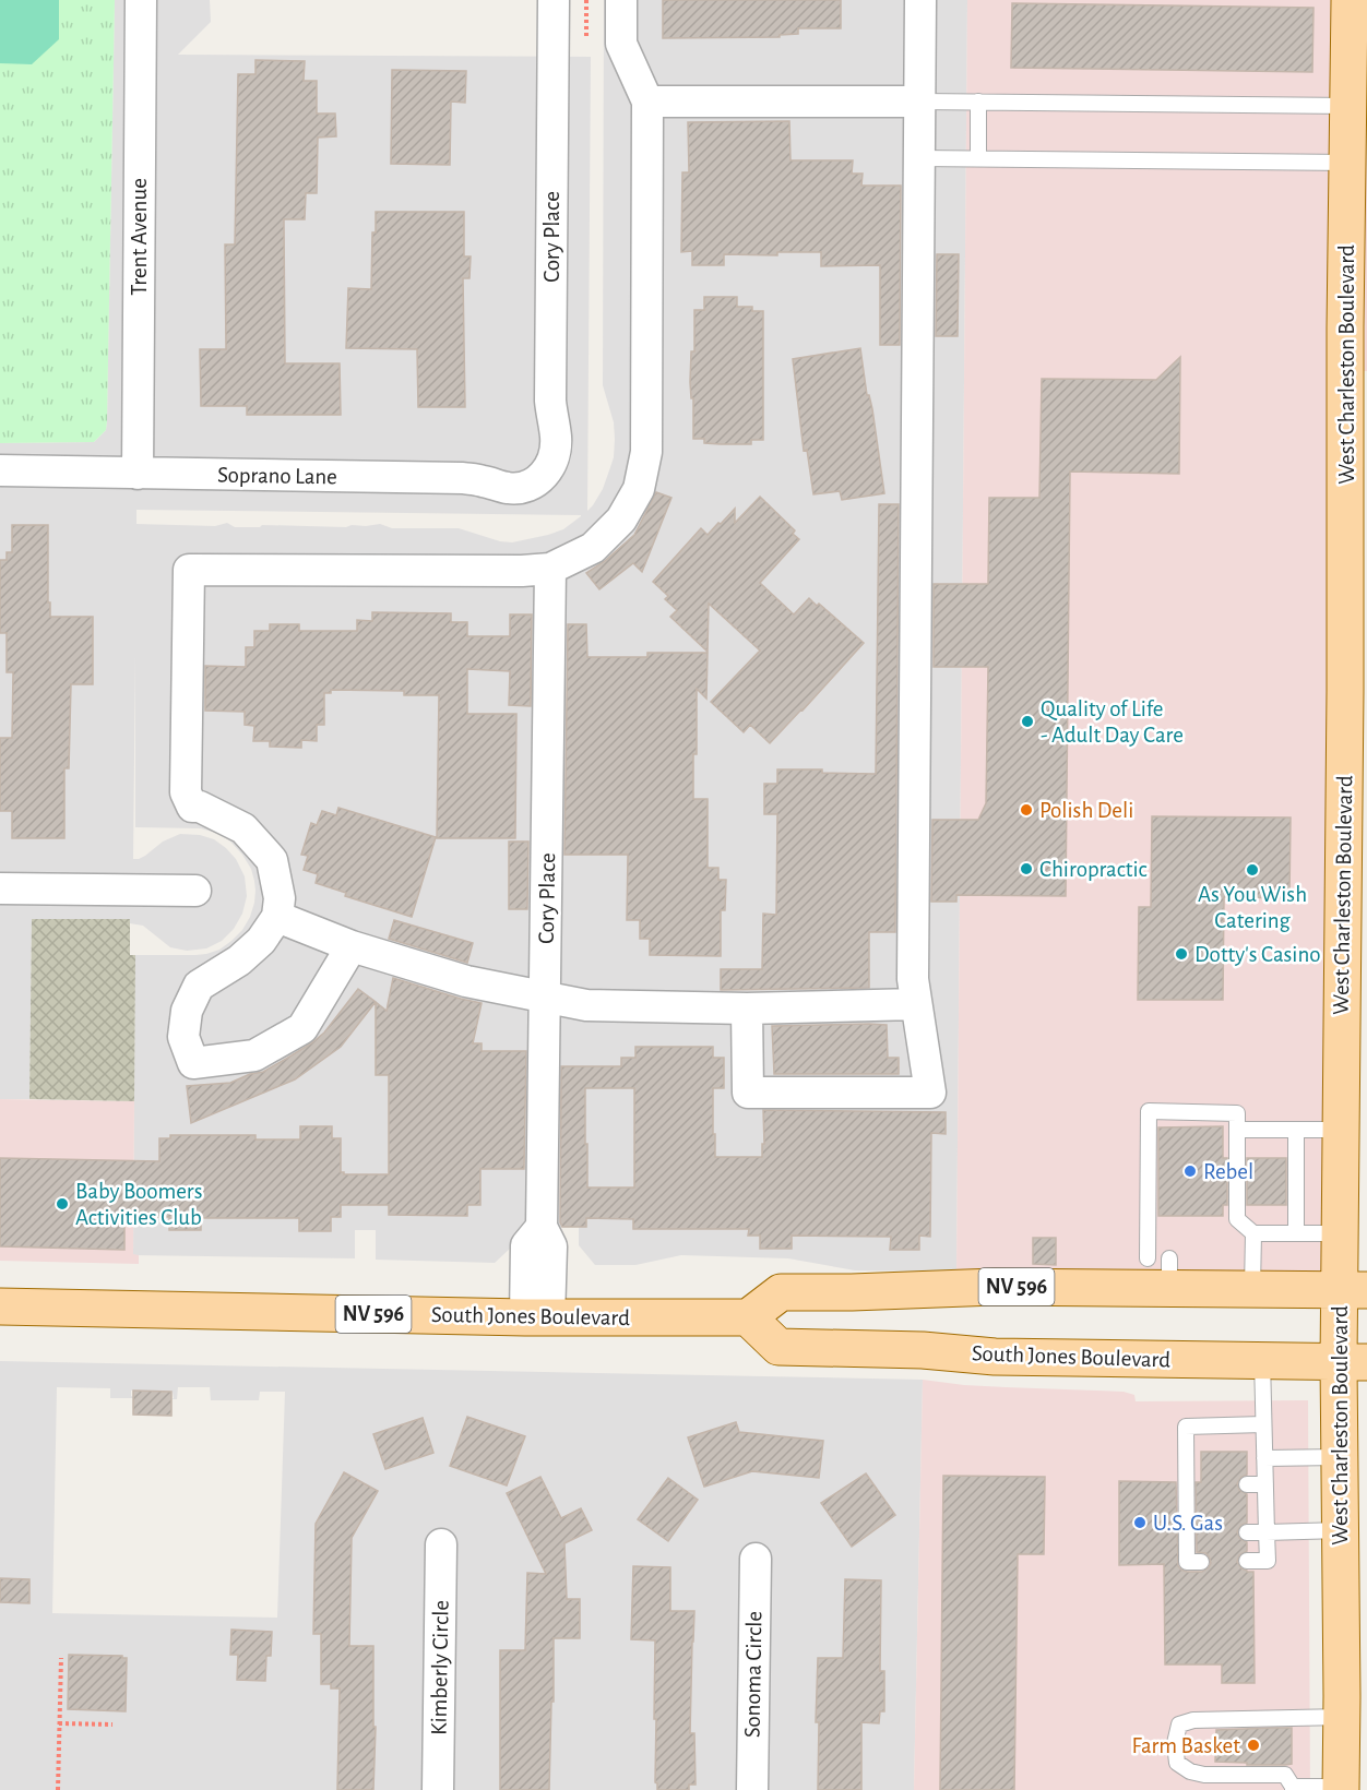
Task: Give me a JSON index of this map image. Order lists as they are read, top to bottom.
{
  "streets": {
    "main road": ["West Charleston Boulevard", "NV 596", "South Jones Boulevard"],
    "street": [
      "Trent Avenue",
      "Cory Place",
      "Soprano Lane",
      "Kimberly Circle",
      "Sonoma Circle"
    ]
  },
  "crossings": [
    ["Trent Avenue", "Soprano Lane"],
    ["Cory Place", "Soprano Lane"],
    ["Cory Place", "South Jones Boulevard"],
    ["West Charleston Boulevard", "NV 596"],
    ["West Charleston Boulevard", "South Jones Boulevard"],
    ["NV 596", "South Jones Boulevard"]
  ],
  "places": [
    "Quality of Life - Adult Day Care",
    "Polish Deli",
    "Chiropractic",
    "As You Wish Catering",
    "Dotty's Casino",
    "Rebel",
    "Baby Boomers Activities Club",
    "U.S. Gas",
    "Farm Basket"
  ]
}
